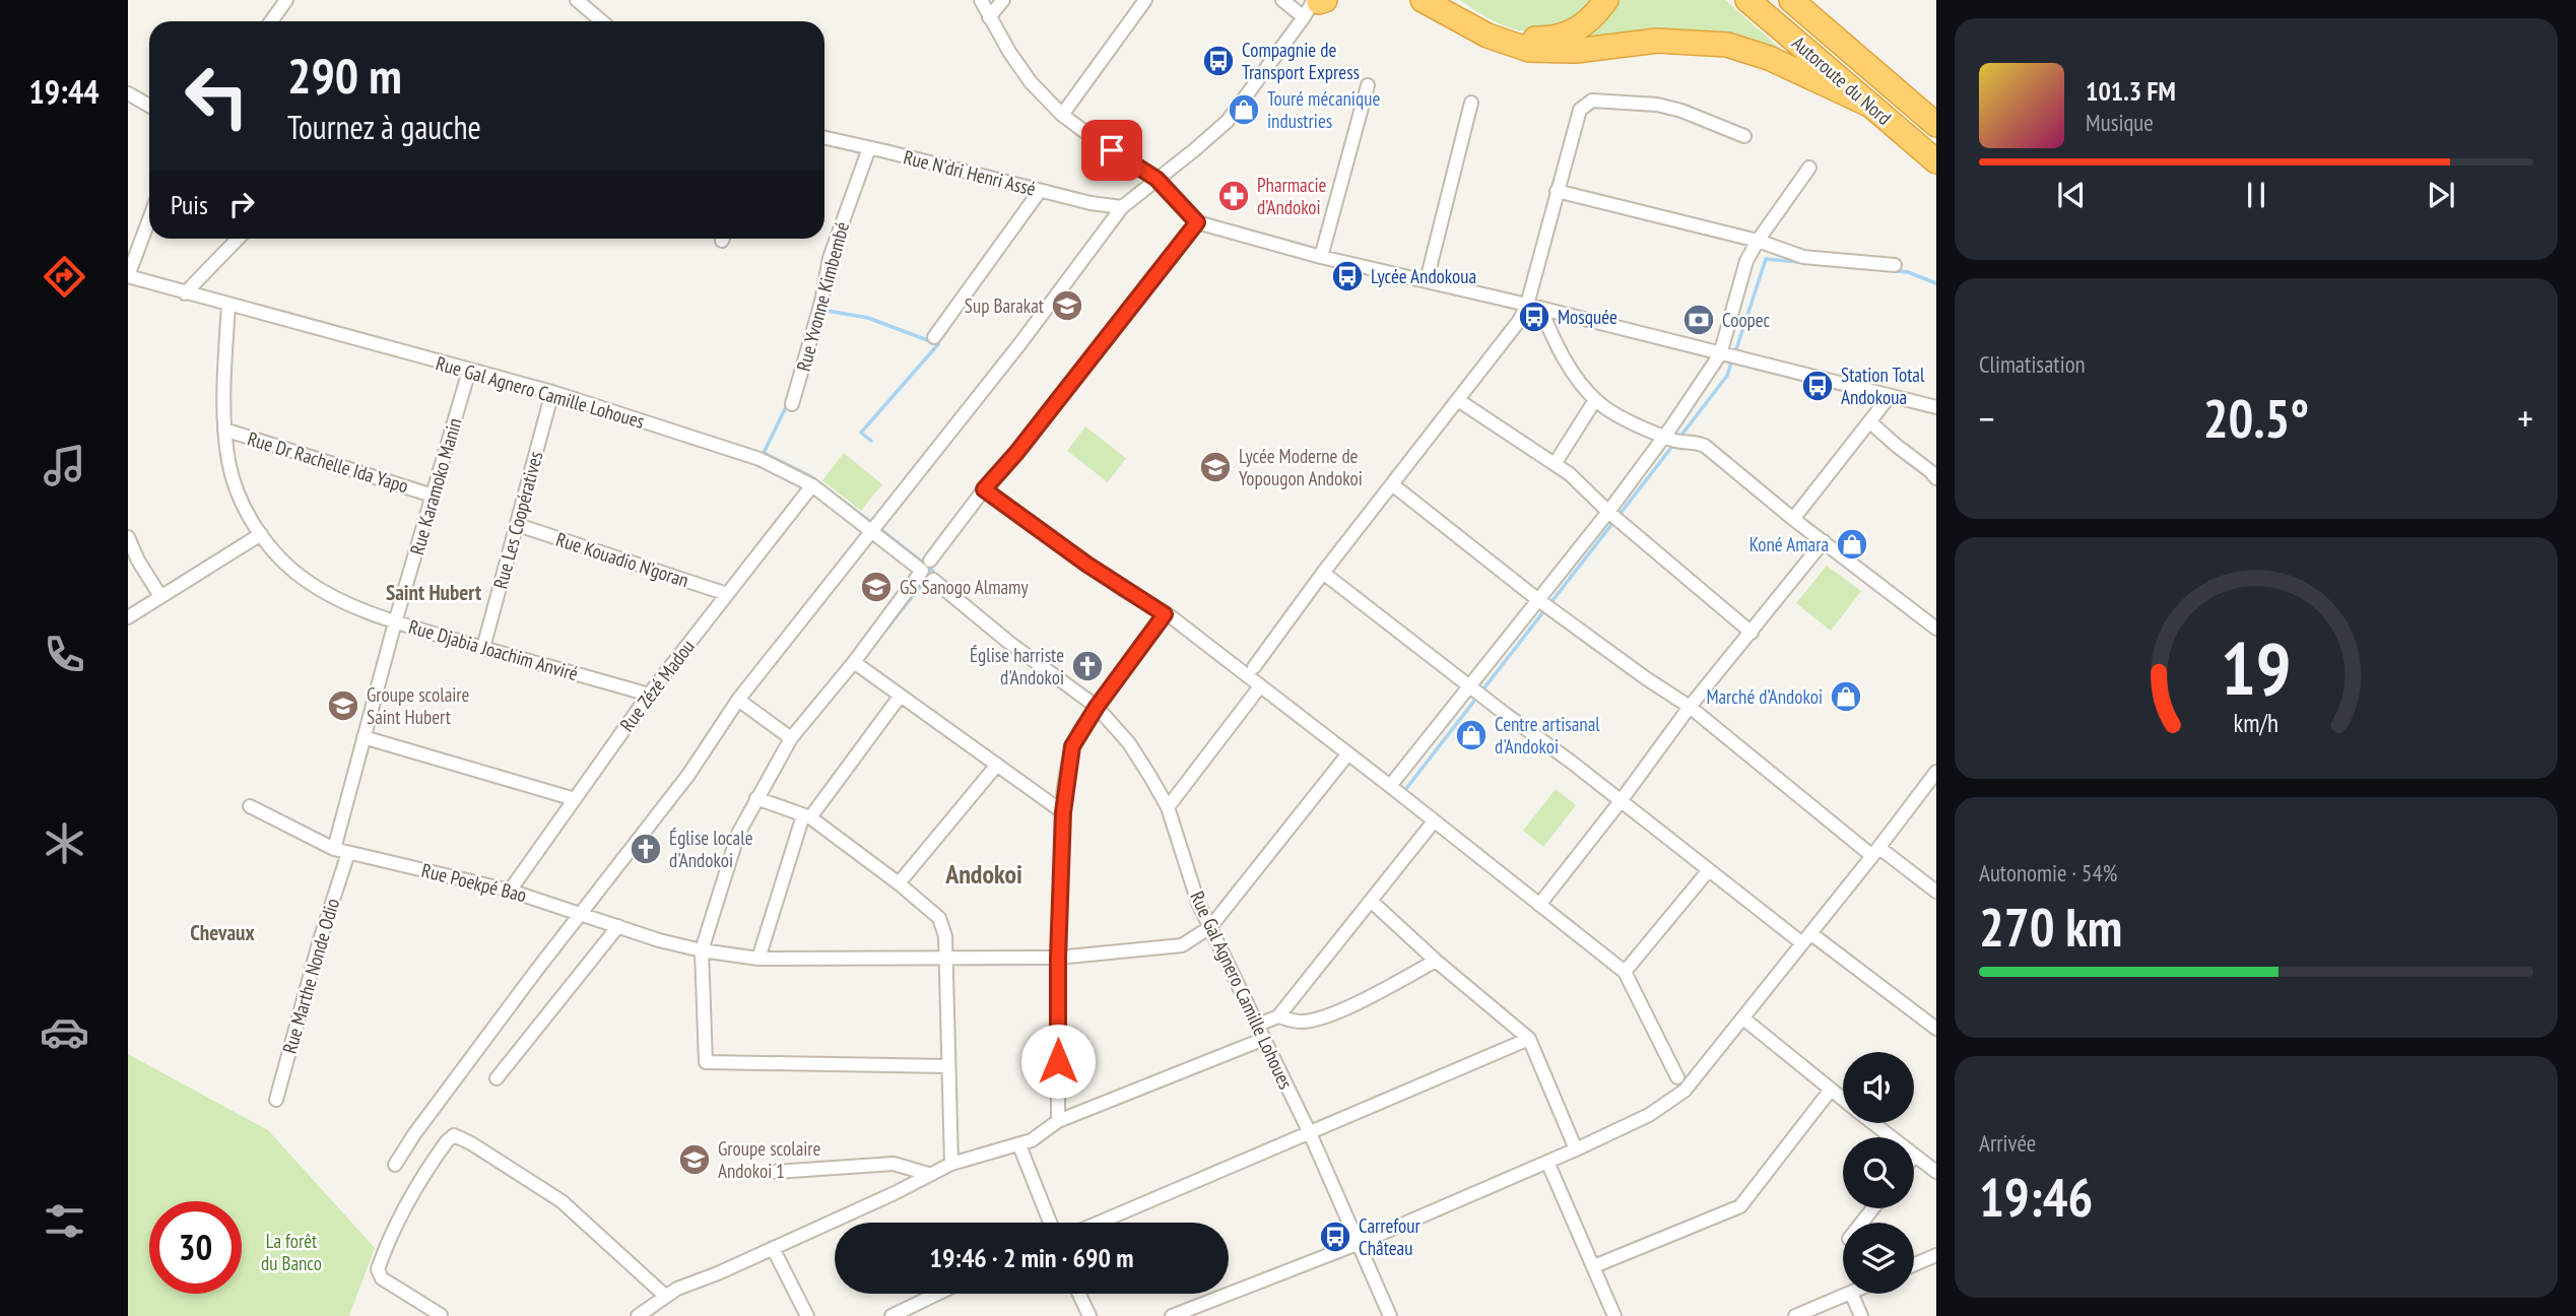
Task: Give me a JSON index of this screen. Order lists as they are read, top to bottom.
{
  "streets": {
    "highway": ["Autoroute du Nord"],
    "street": [
      "Rue N’dri Henri Assé",
      "Rue Yvonne Kimbembé",
      "Rue Gal Agnero Camille Lohoues",
      "Rue Dr Rachelle Ida Yapo",
      "Rue Karamoko Manin",
      "Rue Les Coopératives",
      "Rue Kouadio N’goran",
      "Rue Djabia Joachim Anviré",
      "Rue Zézé Madou",
      "Rue Poekpé Bao",
      "Rue Marthe Nonde Odio"
    ]
  },
  "crossings": [
    ["Rue N’dri Henri Assé", "Rue Yvonne Kimbembé"],
    ["Rue Gal Agnero Camille Lohoues", "Rue Karamoko Manin"],
    ["Rue Gal Agnero Camille Lohoues", "Rue Les Coopératives"],
    ["Rue Gal Agnero Camille Lohoues", "Rue Djabia Joachim Anviré"],
    ["Rue Gal Agnero Camille Lohoues", "Rue Zézé Madou"],
    ["Rue Gal Agnero Camille Lohoues", "Rue Poekpé Bao"],
    ["Rue Dr Rachelle Ida Yapo", "Rue Karamoko Manin"],
    ["Rue Dr Rachelle Ida Yapo", "Rue Djabia Joachim Anviré"],
    ["Rue Karamoko Manin", "Rue Djabia Joachim Anviré"],
    ["Rue Karamoko Manin", "Rue Poekpé Bao"],
    ["Rue Les Coopératives", "Rue Kouadio N’goran"],
    ["Rue Les Coopératives", "Rue Djabia Joachim Anviré"],
    ["Rue Kouadio N’goran", "Rue Zézé Madou"],
    ["Rue Djabia Joachim Anviré", "Rue Zézé Madou"],
    ["Rue Zézé Madou", "Rue Poekpé Bao"],
    ["Rue Poekpé Bao", "Rue Marthe Nonde Odio"]
  ],
  "districts": ["Saint Hubert", "Andokoi", "Chevaux"],
  "parks": ["La forêt du Banco"],
  "places": {
    "bus stop": [
      "Compagnie de Transport Express",
      "Lycée Andokoua",
      "Mosquée",
      "Station Total Andokoua",
      "Carrefour Château"
    ],
    "shop": [
      "Touré mécanique industries",
      "Koné Amara",
      "Marché d’Andokoi",
      "Centre artisanal d'Andokoi"
    ],
    "pharmacy": ["Pharmacie d’Andokoi"],
    "school or university": [
      "Sup Barakat",
      "Lycée Moderne de Yopougon Andokoi",
      "GS Sanogo Almamy",
      "Groupe scolaire Saint Hubert",
      "Groupe scolaire Andokoi 1"
    ],
    "bank": ["Coopec"],
    "church": ["Église harriste d'Andokoi", "Église locale d'Andokoi"]
  },
  "page": {
    "tabs": "19:44",
    "turn": ["290 m", "Tournez à gauche"],
    "song": ["101.3 FM", "Musique"],
    "then": "Puis",
    "tile": [
      "Climatisation",
      ["Autonomie · 54%", "270 km"],
      ["Arrivée", "19:46"]
    ],
    "heat": ["−", "20.5°", "+"],
    "limit": "30",
    "trip": "19:46 · 2 min · 690 m",
    "gauge": ["19", "km/h"]
  }
}
